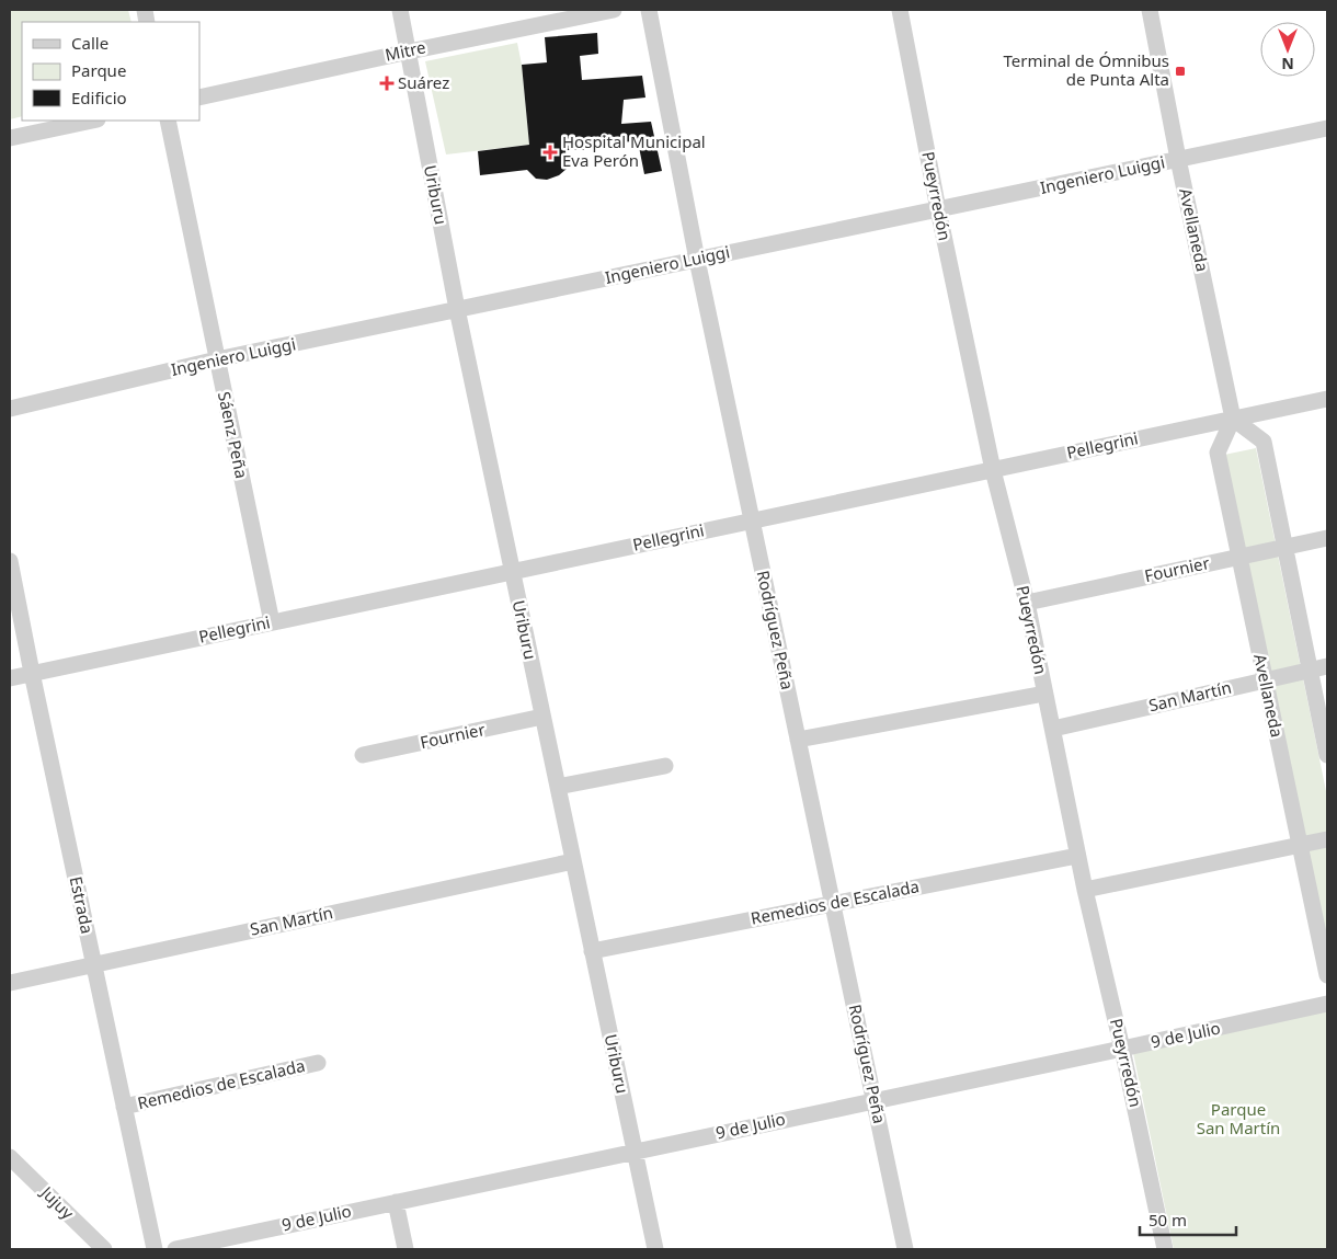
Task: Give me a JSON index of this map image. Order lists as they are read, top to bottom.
{
  "streets": {
    "street": [
      "Mitre",
      "Ingeniero Luiggi",
      "Uriburu",
      "Pueyrredón",
      "Avellaneda",
      "Sáenz Peña",
      "Pellegrini",
      "Fournier",
      "Rodríguez Peña",
      "San Martín",
      "Remedios de Escalada",
      "Estrada",
      "9 de Julio",
      "Jujuy"
    ]
  },
  "crossings": [
    ["Mitre", "Uriburu"],
    ["Ingeniero Luiggi", "Uriburu"],
    ["Ingeniero Luiggi", "Pueyrredón"],
    ["Ingeniero Luiggi", "Avellaneda"],
    ["Ingeniero Luiggi", "Sáenz Peña"],
    ["Ingeniero Luiggi", "Rodríguez Peña"],
    ["Uriburu", "Pellegrini"],
    ["Uriburu", "Fournier"],
    ["Uriburu", "San Martín"],
    ["Uriburu", "Remedios de Escalada"],
    ["Uriburu", "9 de Julio"],
    ["Pueyrredón", "Pellegrini"],
    ["Pueyrredón", "Fournier"],
    ["Pueyrredón", "San Martín"],
    ["Pueyrredón", "Remedios de Escalada"],
    ["Pueyrredón", "9 de Julio"],
    ["Avellaneda", "Pellegrini"],
    ["Avellaneda", "Fournier"],
    ["Avellaneda", "San Martín"],
    ["Sáenz Peña", "Pellegrini"],
    ["Pellegrini", "Rodríguez Peña"],
    ["Pellegrini", "Estrada"],
    ["Rodríguez Peña", "Remedios de Escalada"],
    ["Rodríguez Peña", "9 de Julio"],
    ["San Martín", "Estrada"],
    ["Remedios de Escalada", "Estrada"]
  ],
  "parks": ["Parque San Martín"],
  "places": {
    "transit": ["Terminal de Ómnibus de Punta Alta"],
    "health": ["Suárez", "Hospital Municipal Eva Perón"]
  },
  "legend": ["Calle", "Parque", "Edificio"],
  "scale_bar": "50 m",
  "north": "bottom"
}
